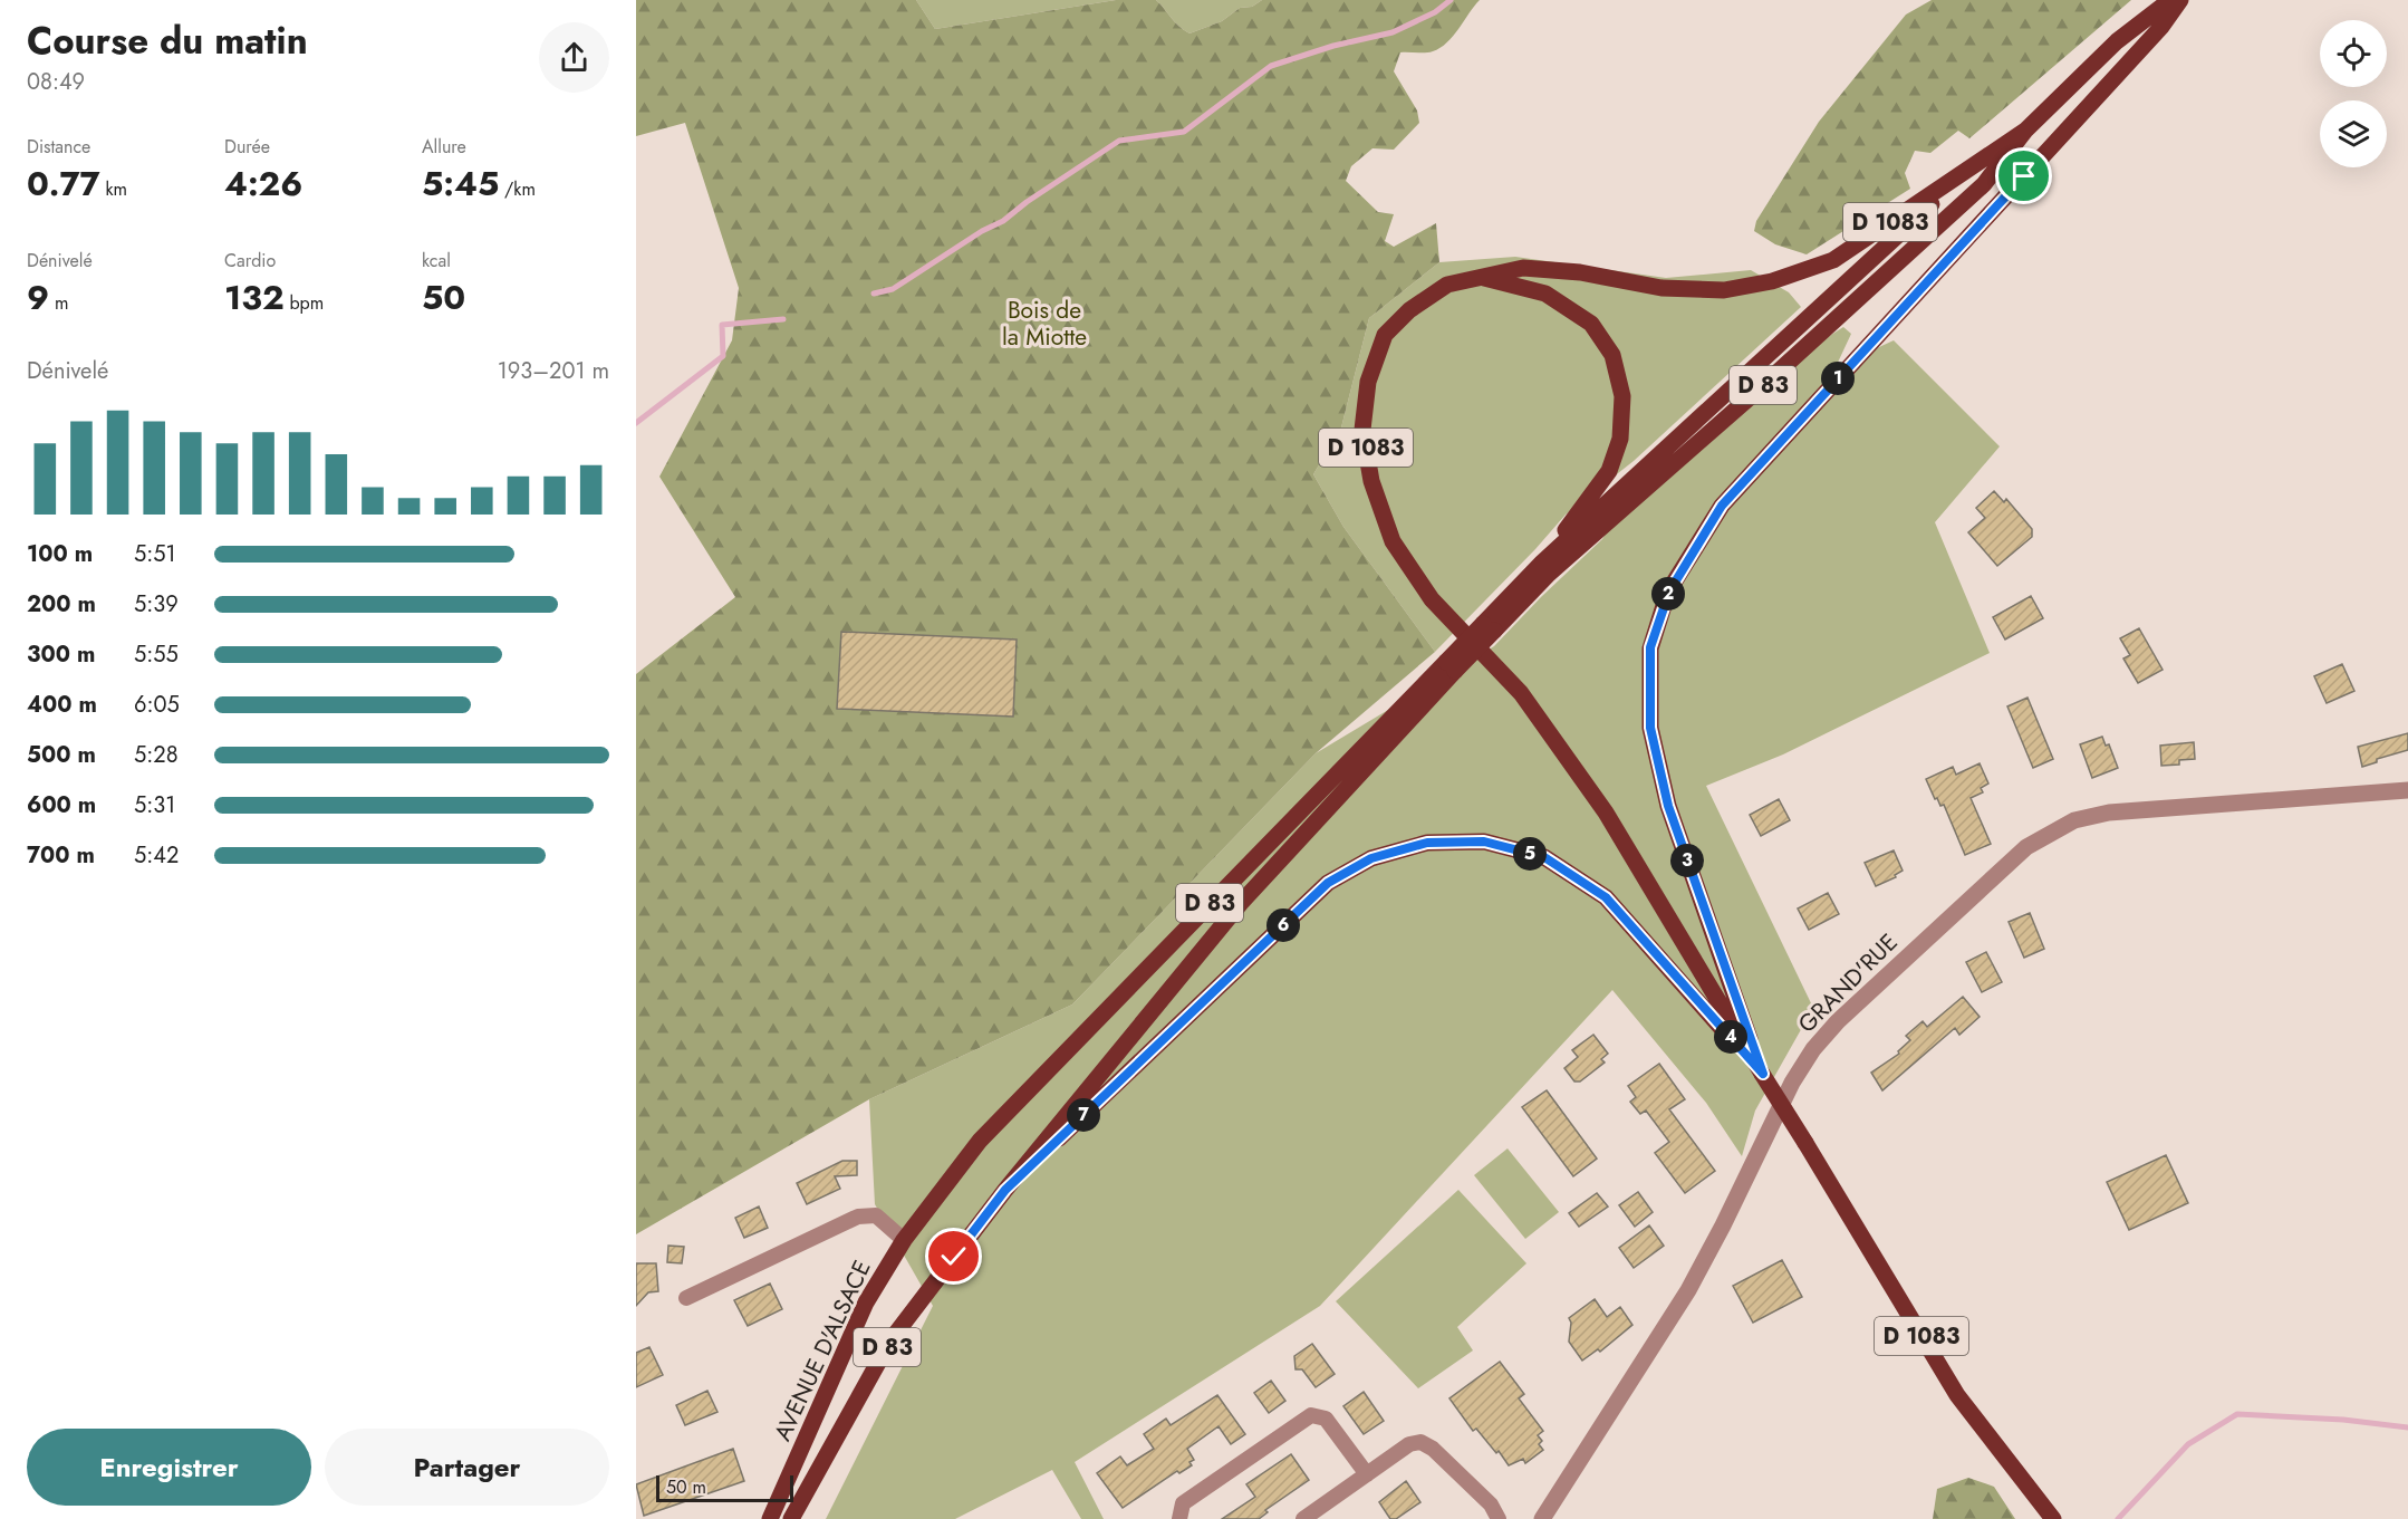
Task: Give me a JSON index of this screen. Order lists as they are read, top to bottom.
{
  "streets": {
    "main road": ["D 1083", "D 83", "AVENUE D'ALSACE"],
    "street": ["GRAND'RUE"]
  },
  "crossings": [
    ["D 1083", "D 83"],
    ["D 1083", "AVENUE D'ALSACE"],
    ["D 83", "AVENUE D'ALSACE"]
  ],
  "parks": ["Bois de la Miotte"],
  "scale_bar": "50 m",
  "page": {
    "heading": ["Course du matin", "08:49"],
    "stats": [
      ["Distance", "0.77 km"],
      ["Durée", "4:26"],
      ["Allure", "5:45 /km"],
      ["Dénivelé", "9 m"],
      ["Cardio", "132 bpm"],
      ["kcal", "50"]
    ],
    "chart": ["Dénivelé", "193–201 m"],
    "pins": [
      "1",
      "2",
      "5",
      "3",
      "6",
      "4",
      "7"
    ],
    "list": [
      {
        "name": "100 m",
        "note": "5:51"
      },
      {
        "name": "200 m",
        "note": "5:39"
      },
      {
        "name": "300 m",
        "note": "5:55"
      },
      {
        "name": "400 m",
        "note": "6:05"
      },
      {
        "name": "500 m",
        "note": "5:28"
      },
      {
        "name": "600 m",
        "note": "5:31"
      },
      {
        "name": "700 m",
        "note": "5:42"
      }
    ],
    "buttons": ["Enregistrer", "Partager"],
    "scale": "50 m"
  }
}
